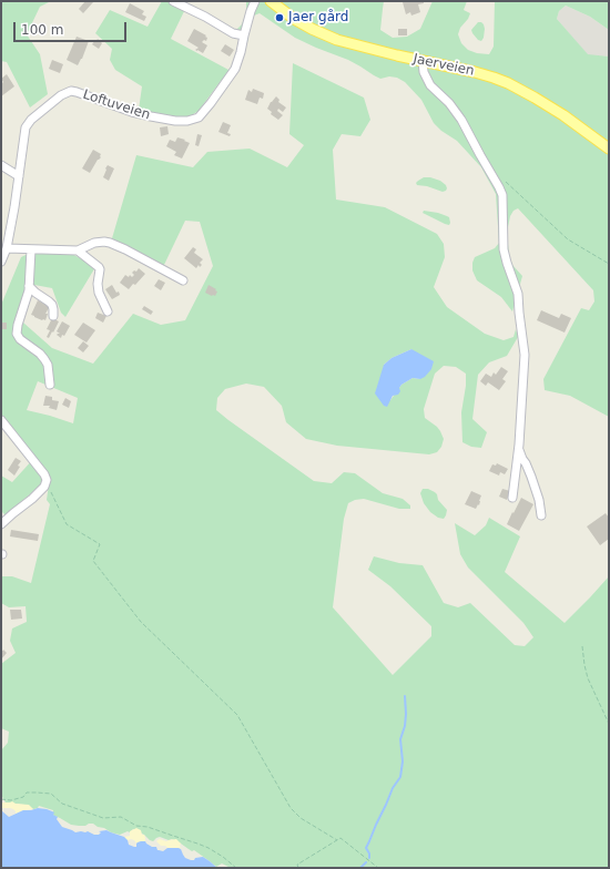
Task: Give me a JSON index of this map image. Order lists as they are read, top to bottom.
{
  "streets": {
    "main road": ["Jaerveien"],
    "street": ["Loftuveien"]
  },
  "places": ["Jaer gård"],
  "scale_bar": "100 m"
}
